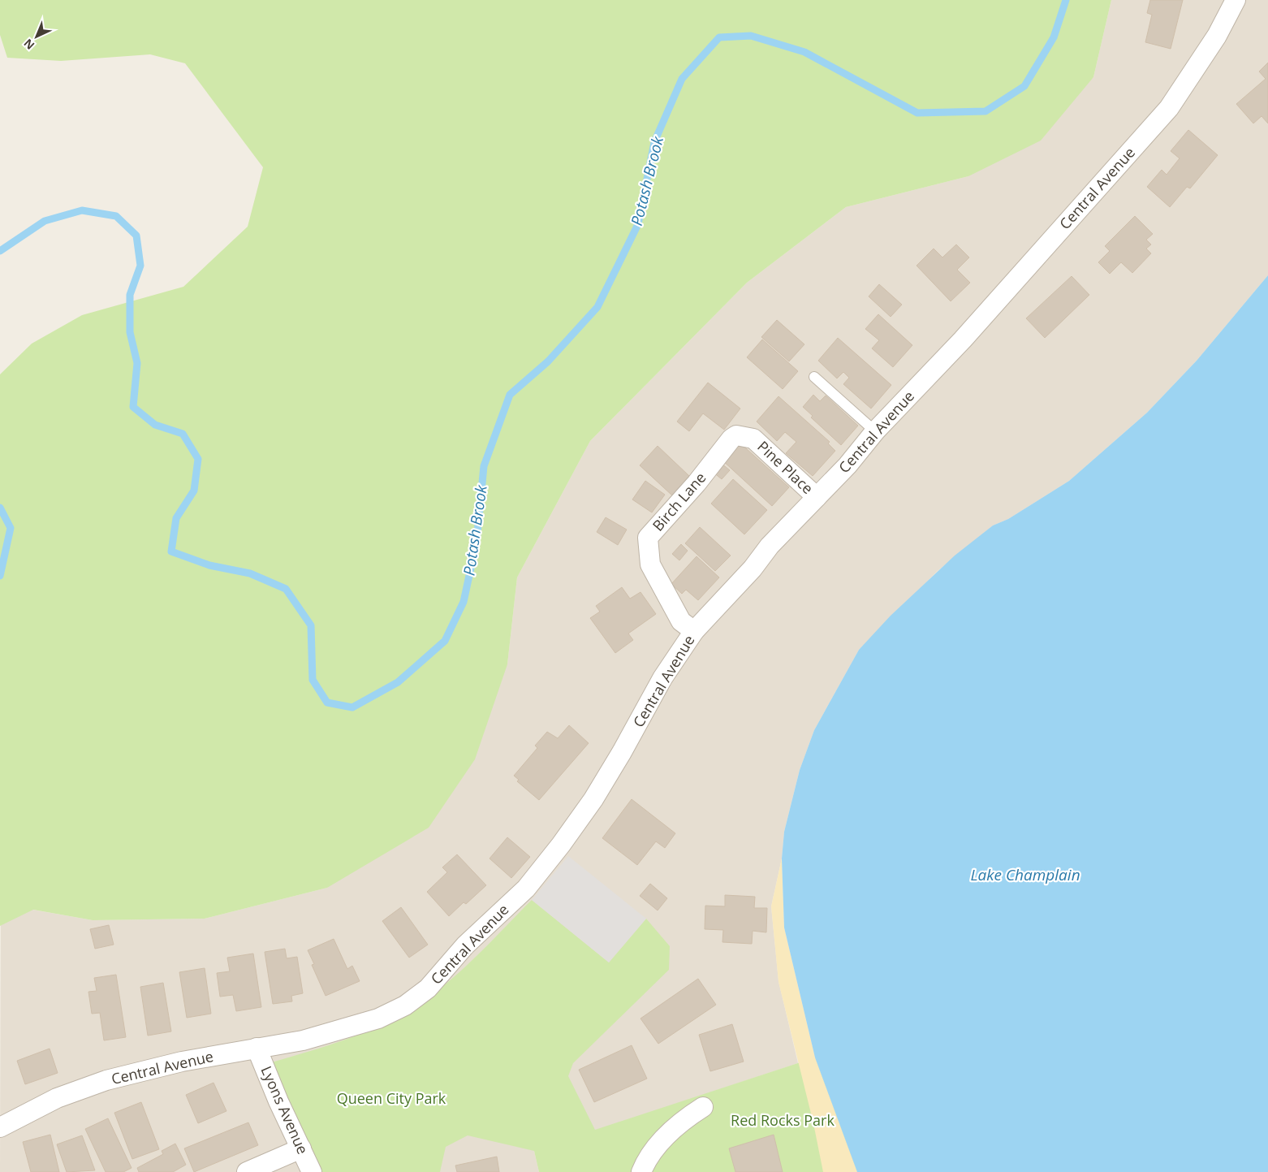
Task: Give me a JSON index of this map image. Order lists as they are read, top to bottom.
{
  "streets": {
    "street": [
      "Central Avenue",
      "Pine Place",
      "Birch Lane",
      "Lyons Avenue"
    ]
  },
  "crossings": [
    ["Central Avenue", "Pine Place"],
    ["Central Avenue", "Birch Lane"],
    ["Central Avenue", "Lyons Avenue"],
    ["Pine Place", "Birch Lane"]
  ],
  "water": ["Potash Brook", "Lake Champlain"],
  "parks": ["Queen City Park", "Red Rocks Park"],
  "north": "bottom left"
}
